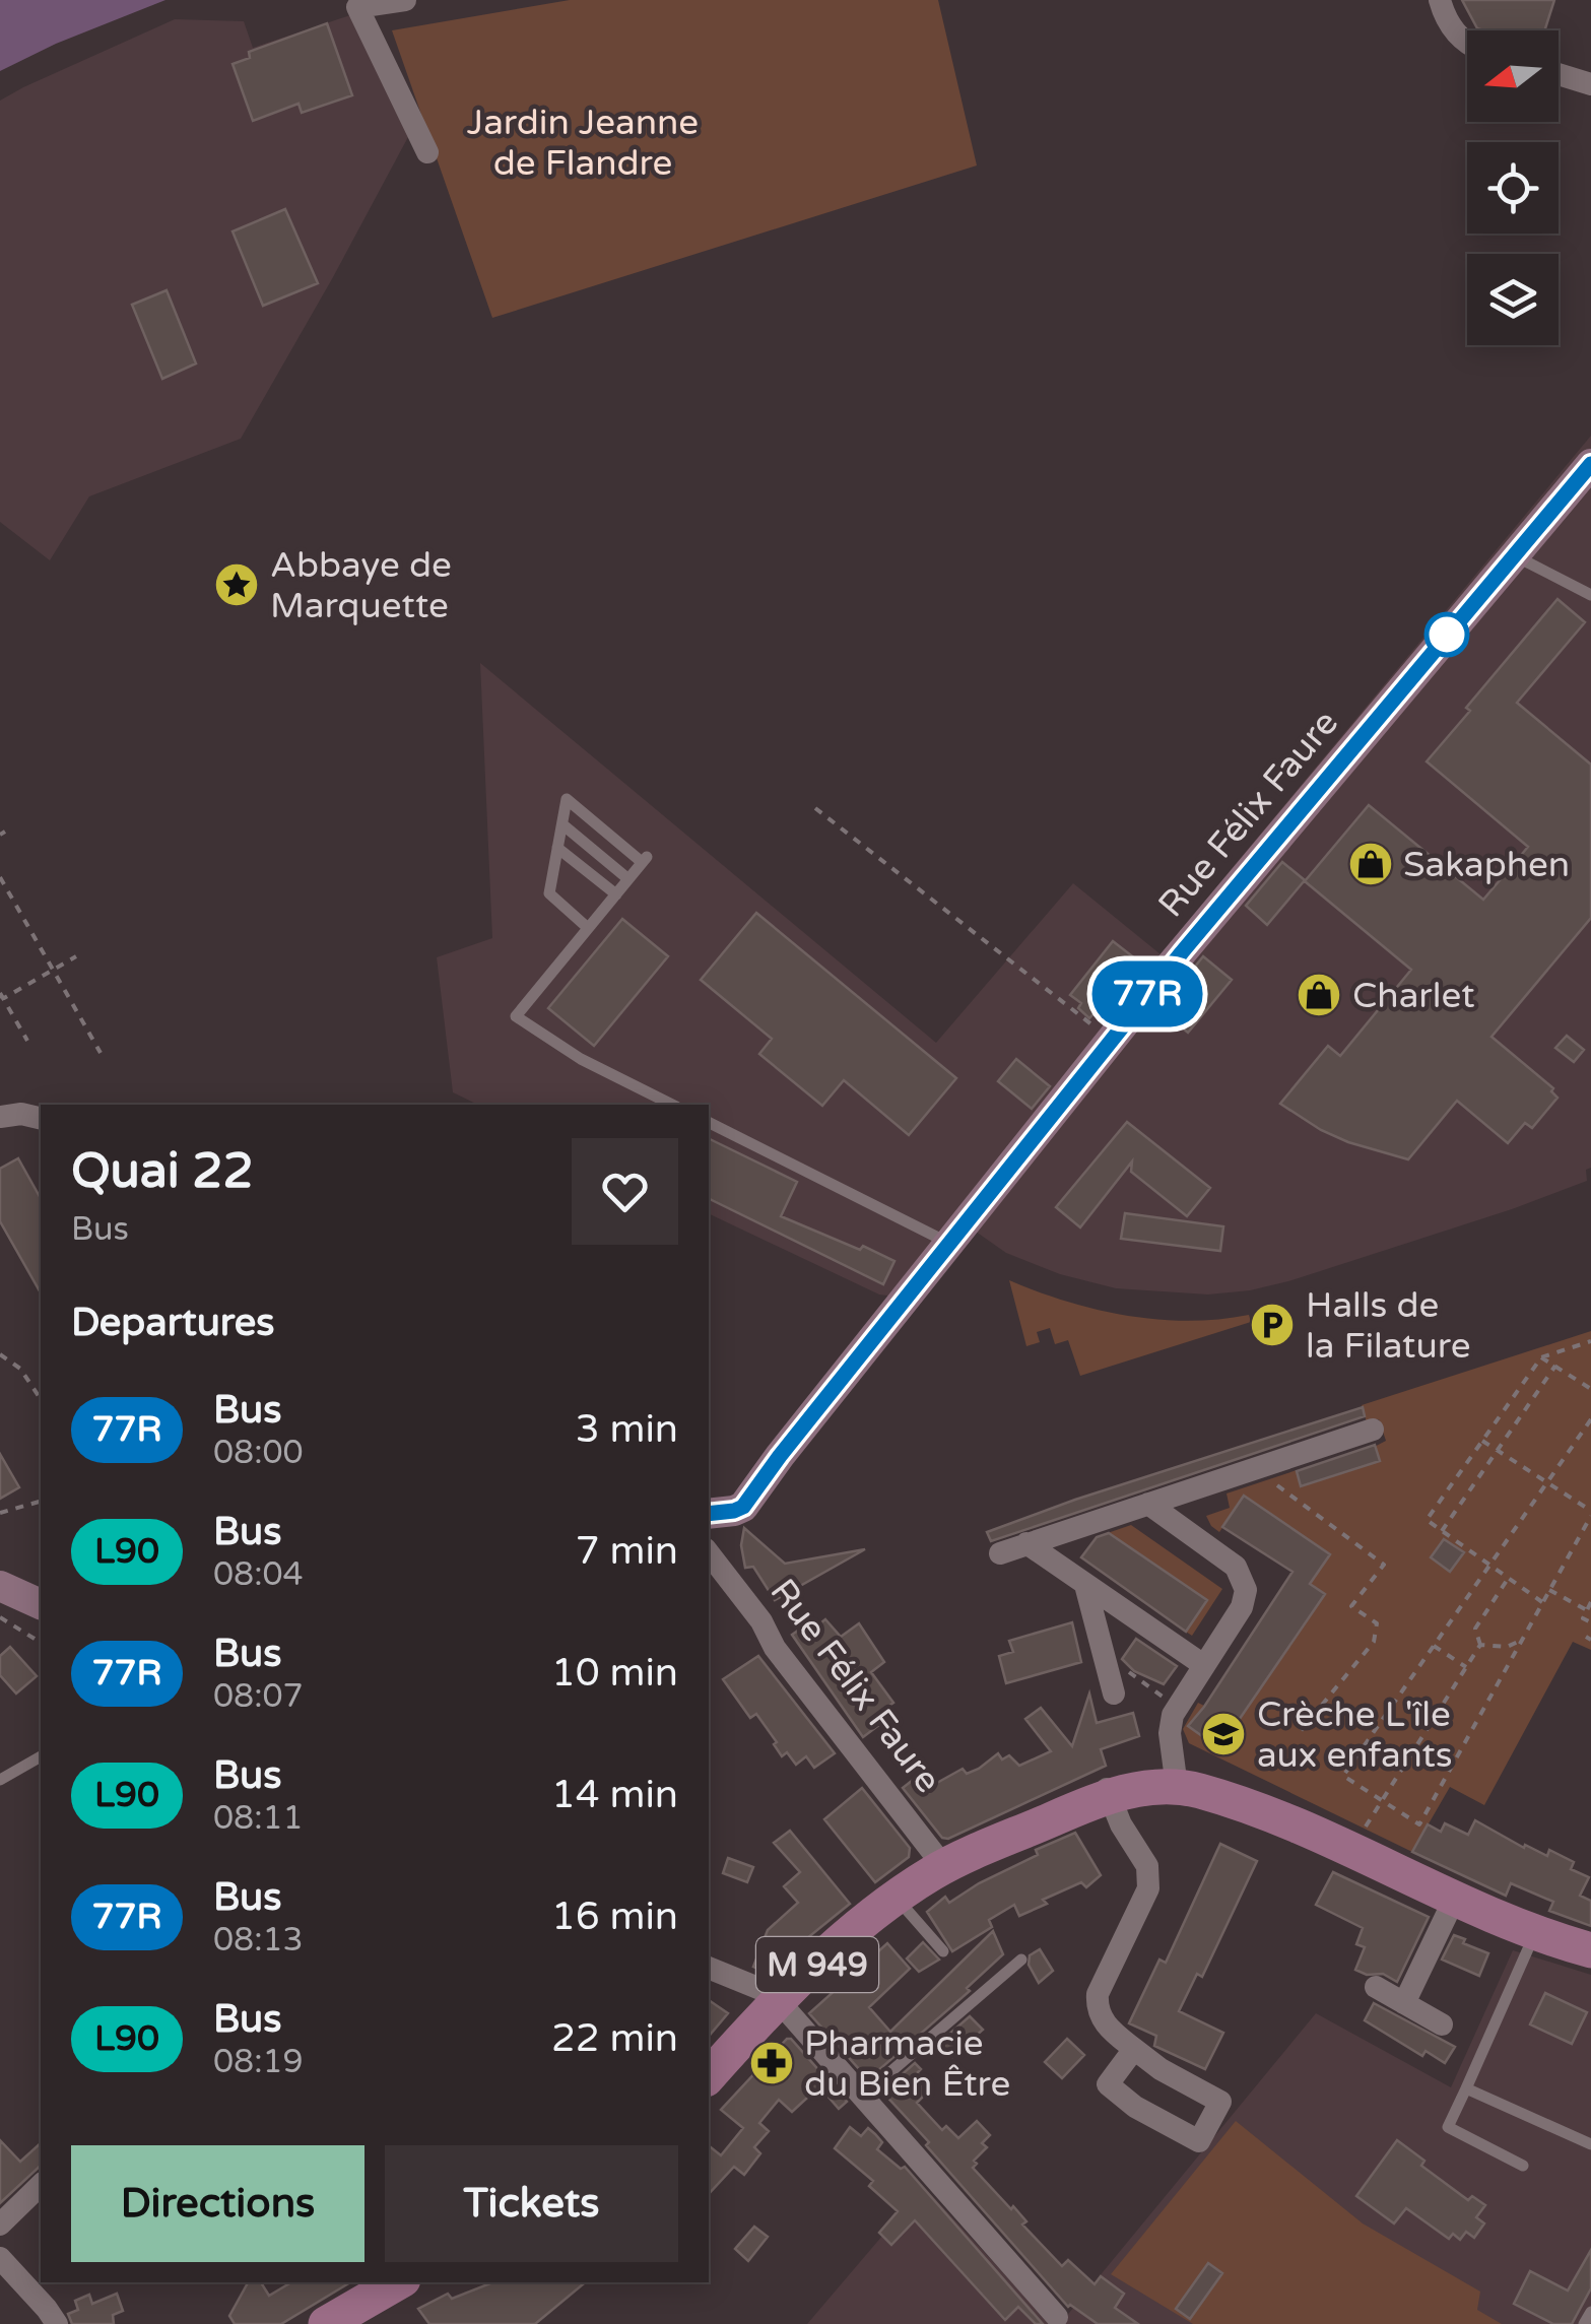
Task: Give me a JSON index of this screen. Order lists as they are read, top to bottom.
{
  "streets": {
    "main road": ["M 949"],
    "street": ["Rue Félix Faure"]
  },
  "crossings": [
    ["Rue Félix Faure", "M 949"]
  ],
  "parks": ["Jardin Jeanne de Flandre"],
  "places": {
    "place": ["Abbaye de Marquette"],
    "shop": ["Sakaphen", "Charlet"],
    "parking": ["Halls de la Filature"],
    "school or university": ["Crèche L'île aux enfants"],
    "pharmacy": ["Pharmacie du Bien Être"]
  },
  "lines": ["bus line 77R"],
  "north": "left",
  "page": {
    "on_map": "77R",
    "heading": [
      ["Quai 22", "Bus"],
      "Departures"
    ],
    "list": [
      {
        "mark": "77R",
        "name": "Bus",
        "note": "08:00",
        "value": "3 min"
      },
      {
        "mark": "L90",
        "name": "Bus",
        "note": "08:04",
        "value": "7 min"
      },
      {
        "mark": "77R",
        "name": "Bus",
        "note": "08:07",
        "value": "10 min"
      },
      {
        "mark": "L90",
        "name": "Bus",
        "note": "08:11",
        "value": "14 min"
      },
      {
        "mark": "77R",
        "name": "Bus",
        "note": "08:13",
        "value": "16 min"
      },
      {
        "mark": "L90",
        "name": "Bus",
        "note": "08:19",
        "value": "22 min"
      }
    ],
    "buttons": ["Directions", "Tickets"]
  }
}
